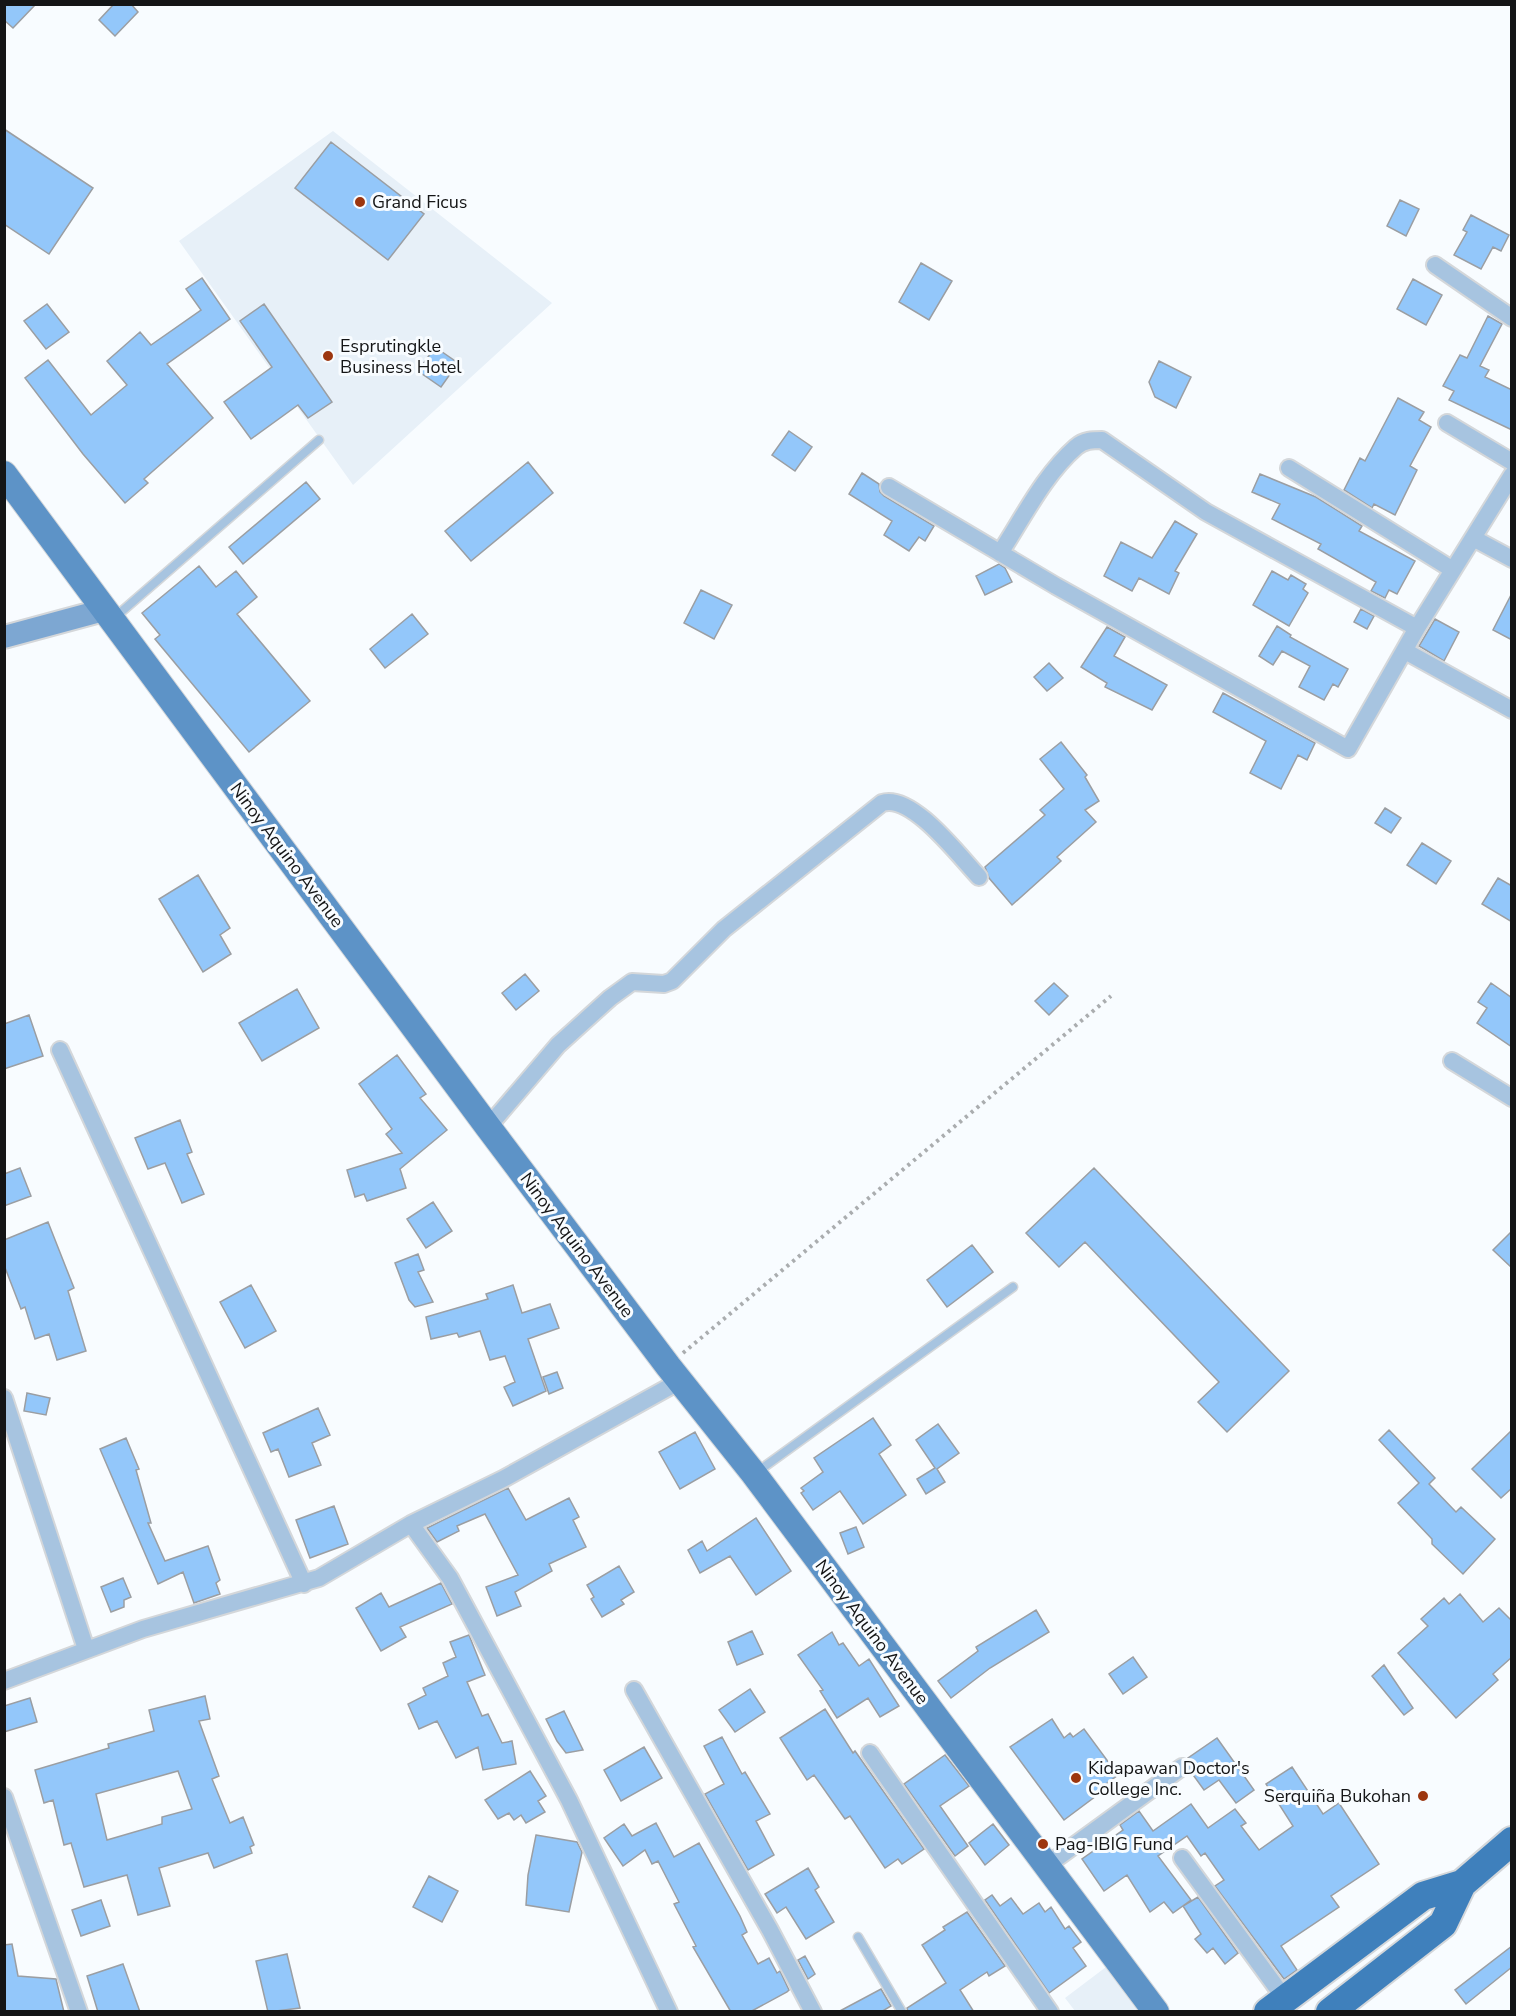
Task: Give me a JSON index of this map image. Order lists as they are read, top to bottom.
{
  "streets": {
    "main road": ["Ninoy Aquino Avenue"]
  },
  "places": [
    "Grand Ficus",
    "Esprutingkle Business Hotel",
    "Kidapawan Doctor's College Inc.",
    "Serquiña Bukohan",
    "Pag-IBIG Fund"
  ]
}
